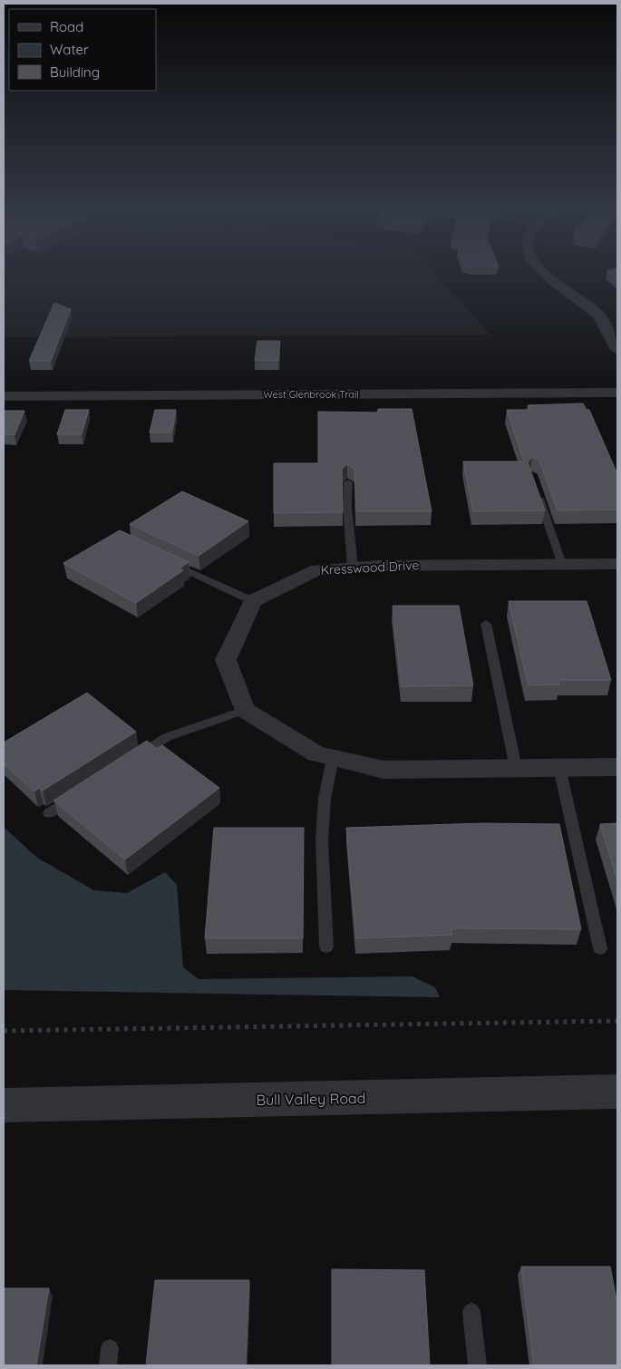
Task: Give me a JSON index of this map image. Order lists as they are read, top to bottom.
{
  "streets": {
    "street": ["West Glenbrook Trail", "Kresswood Drive", "Bull Valley Road"]
  },
  "legend": ["Road", "Water", "Building"]
}
